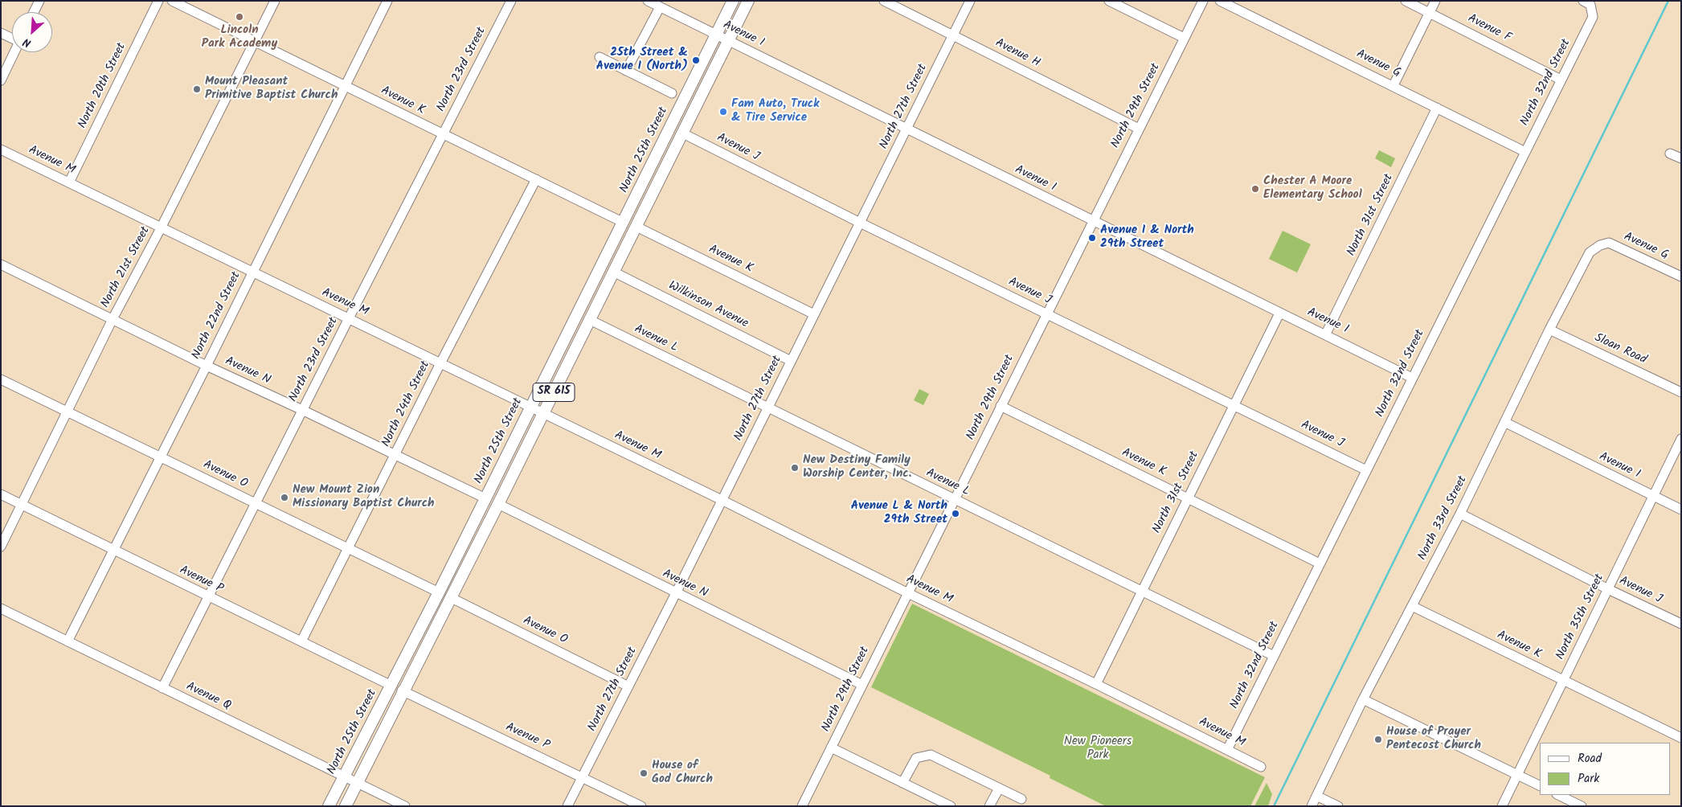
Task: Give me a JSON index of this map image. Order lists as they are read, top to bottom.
{
  "streets": {
    "main road": ["North 25th Street", "SR 615"],
    "street": [
      "Avenue F",
      "Avenue I",
      "Avenue H",
      "Avenue G",
      "North 23rd Street",
      "North 32nd Street",
      "North 20th Street",
      "Avenue K",
      "North 29th Street",
      "North 27th Street",
      "Avenue J",
      "Avenue M",
      "North 31st Street",
      "North 21st Street",
      "Wilkinson Avenue",
      "North 22nd Street",
      "Avenue L",
      "Sloan Road",
      "Avenue N",
      "North 24th Street",
      "Avenue O",
      "North 33rd Street",
      "Avenue P",
      "North 35th Street",
      "Avenue Q"
    ]
  },
  "crossings": [
    ["Avenue F", "North 32nd Street"],
    ["Avenue I", "North 32nd Street"],
    ["Avenue I", "North 29th Street"],
    ["Avenue I", "North 27th Street"],
    ["Avenue I", "North 25th Street"],
    ["Avenue I", "North 31st Street"],
    ["Avenue I", "SR 615"],
    ["Avenue I", "North 33rd Street"],
    ["Avenue I", "North 35th Street"],
    ["Avenue H", "North 29th Street"],
    ["Avenue H", "North 27th Street"],
    ["Avenue G", "North 32nd Street"],
    ["Avenue G", "North 31st Street"],
    ["Avenue G", "North 33rd Street"],
    ["North 23rd Street", "Avenue K"],
    ["North 23rd Street", "Avenue M"],
    ["North 23rd Street", "Avenue N"],
    ["North 23rd Street", "Avenue O"],
    ["North 23rd Street", "Avenue P"],
    ["North 23rd Street", "Avenue Q"],
    ["North 32nd Street", "Avenue K"],
    ["North 32nd Street", "Avenue J"],
    ["North 32nd Street", "Avenue M"],
    ["North 32nd Street", "Avenue L"],
    ["North 20th Street", "Avenue M"],
    ["Avenue K", "North 29th Street"],
    ["Avenue K", "North 27th Street"],
    ["Avenue K", "North 25th Street"],
    ["Avenue K", "North 31st Street"],
    ["Avenue K", "North 21st Street"],
    ["Avenue K", "North 22nd Street"],
    ["Avenue K", "SR 615"],
    ["Avenue K", "North 24th Street"],
    ["Avenue K", "North 33rd Street"],
    ["Avenue K", "North 35th Street"],
    ["North 29th Street", "Avenue J"],
    ["North 29th Street", "Avenue M"],
    ["North 29th Street", "Avenue L"],
    ["North 29th Street", "Avenue N"],
    ["North 27th Street", "Avenue J"],
    ["North 27th Street", "Avenue M"],
    ["North 27th Street", "Wilkinson Avenue"],
    ["North 27th Street", "Avenue L"],
    ["North 27th Street", "Avenue N"],
    ["North 27th Street", "Avenue O"],
    ["North 27th Street", "Avenue P"],
    ["Avenue J", "North 31st Street"],
    ["Avenue J", "SR 615"],
    ["Avenue J", "North 33rd Street"],
    ["Avenue J", "North 35th Street"],
    ["North 25th Street", "Avenue M"],
    ["North 25th Street", "Avenue N"],
    ["North 25th Street", "Avenue O"],
    ["North 25th Street", "Avenue P"],
    ["North 25th Street", "Avenue Q"],
    ["Avenue M", "North 31st Street"],
    ["Avenue M", "North 21st Street"],
    ["Avenue M", "North 22nd Street"],
    ["Avenue M", "SR 615"],
    ["Avenue M", "North 24th Street"],
    ["North 31st Street", "Avenue L"],
    ["North 21st Street", "Avenue N"],
    ["North 21st Street", "Avenue O"],
    ["North 21st Street", "Avenue P"],
    ["Wilkinson Avenue", "SR 615"],
    ["North 22nd Street", "Avenue N"],
    ["North 22nd Street", "Avenue O"],
    ["North 22nd Street", "Avenue P"],
    ["North 22nd Street", "Avenue Q"],
    ["Avenue L", "SR 615"],
    ["Sloan Road", "North 33rd Street"],
    ["Avenue N", "SR 615"],
    ["Avenue N", "North 24th Street"],
    ["SR 615", "Avenue O"],
    ["SR 615", "Avenue P"],
    ["SR 615", "Avenue Q"],
    ["North 24th Street", "Avenue O"],
    ["North 24th Street", "Avenue P"]
  ],
  "parks": ["New Pioneers Park"],
  "places": [
    "Lincoln Park Academy",
    "25th Street & Avenue I (North)",
    "Mount Pleasant Primitive Baptist Church",
    "Fam Auto, Truck & Tire Service",
    "Chester A Moore Elementary School",
    "Avenue I & North 29th Street",
    "New Destiny Family Worship Center, Inc.",
    "New Mount Zion Missionary Baptist Church",
    "Avenue L & North 29th Street",
    "House of Prayer Pentecost Church",
    "House of God Church"
  ],
  "legend": ["Road", "Park"],
  "north": "bottom left"
}
